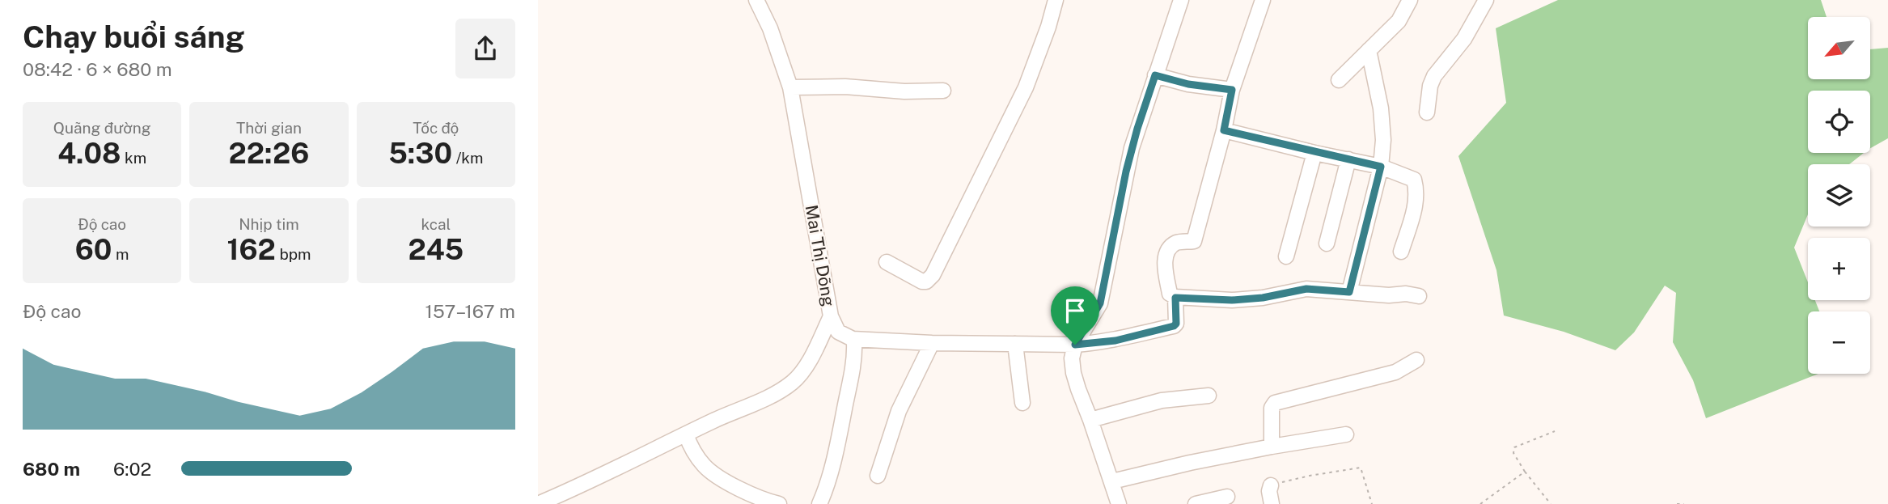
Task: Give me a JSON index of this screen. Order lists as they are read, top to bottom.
{
  "streets": {
    "street": ["Mai Thị Dõng"]
  },
  "north": "bottom left",
  "page": {
    "heading": ["Chạy buổi sáng", "08:42 · 6 × 680 m"],
    "map_buttons": ["+", "−"],
    "stats": [
      ["Quãng đường", "4.08 km"],
      ["Thời gian", "22:26"],
      ["Tốc độ", "5:30 /km"],
      ["Độ cao", "60 m"],
      ["Nhịp tim", "162 bpm"],
      ["kcal", "245"]
    ],
    "chart": ["Độ cao", "157–167 m"],
    "list": [
      {
        "name": "680 m",
        "note": "6:02"
      }
    ]
  }
}
